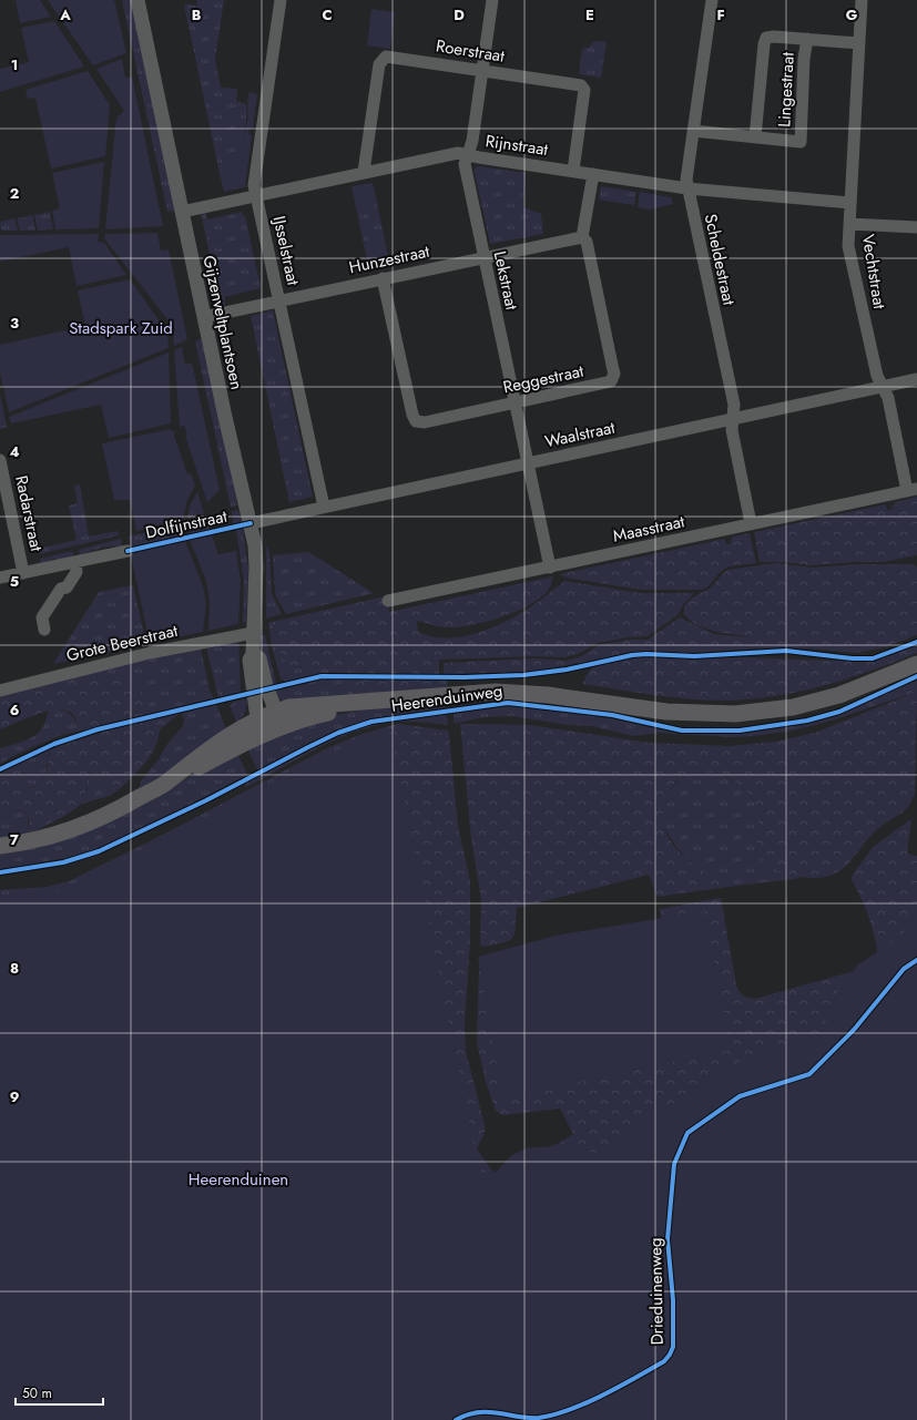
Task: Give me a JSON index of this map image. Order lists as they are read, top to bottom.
{
  "streets": {
    "main road": ["Heerenduinweg"],
    "street": [
      "Roerstraat",
      "Lingestraat",
      "Rijnstraat",
      "IJsselstraat",
      "Hunzestraat",
      "Scheldestraat",
      "Vechtstraat",
      "Lekstraat",
      "Gijzenveltplantsoen",
      "Reggestraat",
      "Waalstraat",
      "Radarstraat",
      "Dolfijnstraat",
      "Maasstraat",
      "Grote Beerstraat"
    ],
    "cycle path": ["Drieduinenweg"]
  },
  "crossings": [
    ["Roerstraat", "Rijnstraat"],
    ["Roerstraat", "Lekstraat"],
    ["Lingestraat", "Scheldestraat"],
    ["Rijnstraat", "IJsselstraat"],
    ["Rijnstraat", "Scheldestraat"],
    ["Rijnstraat", "Vechtstraat"],
    ["Rijnstraat", "Lekstraat"],
    ["Rijnstraat", "Gijzenveltplantsoen"],
    ["Rijnstraat", "Reggestraat"],
    ["IJsselstraat", "Hunzestraat"],
    ["IJsselstraat", "Waalstraat"],
    ["Hunzestraat", "Lekstraat"],
    ["Hunzestraat", "Gijzenveltplantsoen"],
    ["Hunzestraat", "Reggestraat"],
    ["Scheldestraat", "Waalstraat"],
    ["Scheldestraat", "Maasstraat"],
    ["Vechtstraat", "Waalstraat"],
    ["Vechtstraat", "Maasstraat"],
    ["Lekstraat", "Reggestraat"],
    ["Lekstraat", "Waalstraat"],
    ["Lekstraat", "Maasstraat"],
    ["Gijzenveltplantsoen", "Waalstraat"],
    ["Gijzenveltplantsoen", "Grote Beerstraat"],
    ["Gijzenveltplantsoen", "Heerenduinweg"],
    ["Radarstraat", "Dolfijnstraat"]
  ],
  "parks": ["Stadspark Zuid", "Heerenduinen"],
  "scale_bar": "50 m",
  "grid": {
    "columns": [
      "A",
      "B",
      "C",
      "D",
      "E",
      "F",
      "G"
    ],
    "rows": [
      "1",
      "2",
      "3",
      "4",
      "5",
      "6",
      "7",
      "8",
      "9"
    ]
  }
}
